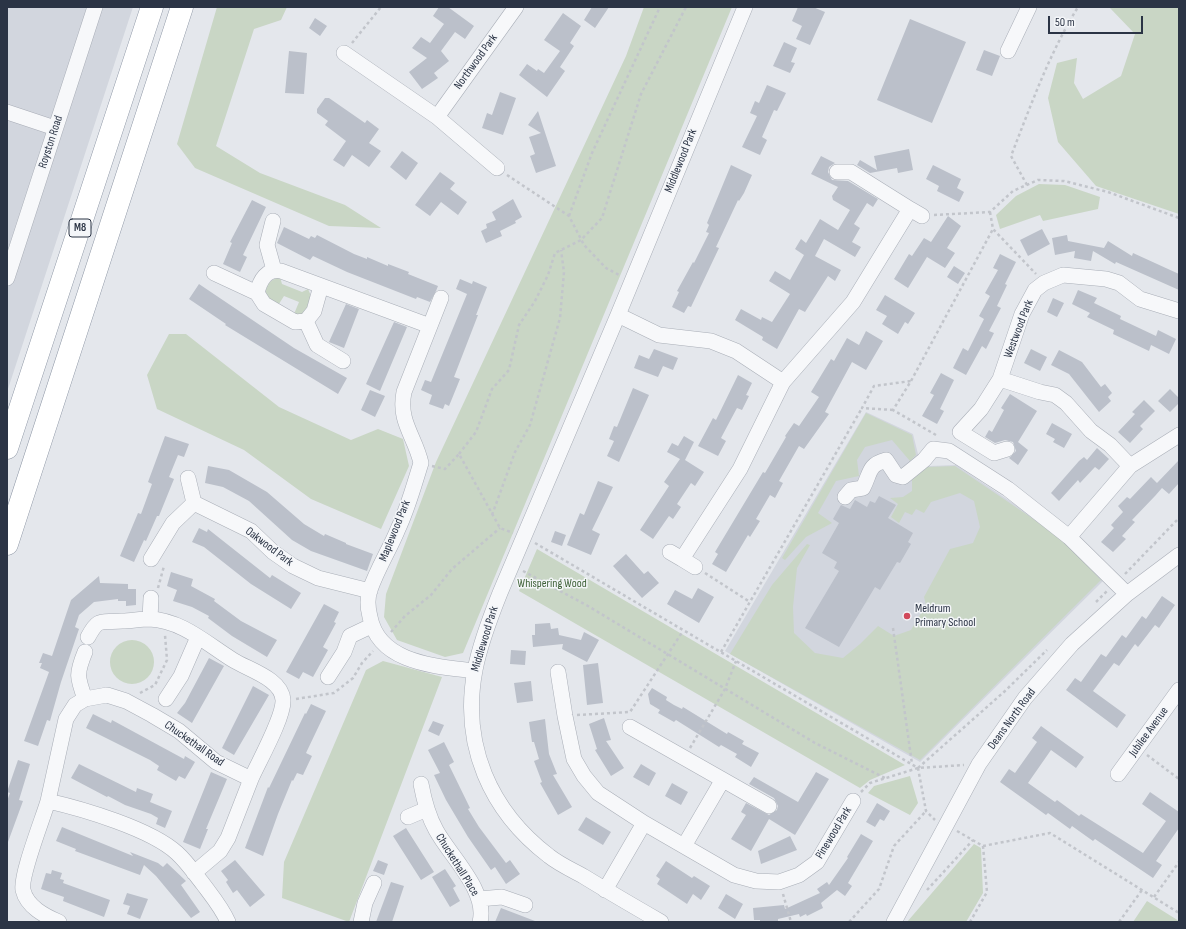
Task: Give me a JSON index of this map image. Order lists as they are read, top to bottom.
{
  "streets": {
    "highway": ["M8"],
    "street": [
      "Northwood Park",
      "Royston Road",
      "Middlewood Park",
      "Westwood Park",
      "Maplewood Park",
      "Oakwood Park",
      "Deans North Road",
      "Jubilee Avenue",
      "Chuckethall Road",
      "Pinewood Park",
      "Chuckethall Place"
    ]
  },
  "crossings": [
    ["Middlewood Park", "Maplewood Park"],
    ["Maplewood Park", "Oakwood Park"]
  ],
  "parks": ["Whispering Wood"],
  "places": ["Meldrum Primary School"],
  "scale_bar": "50 m"
}
